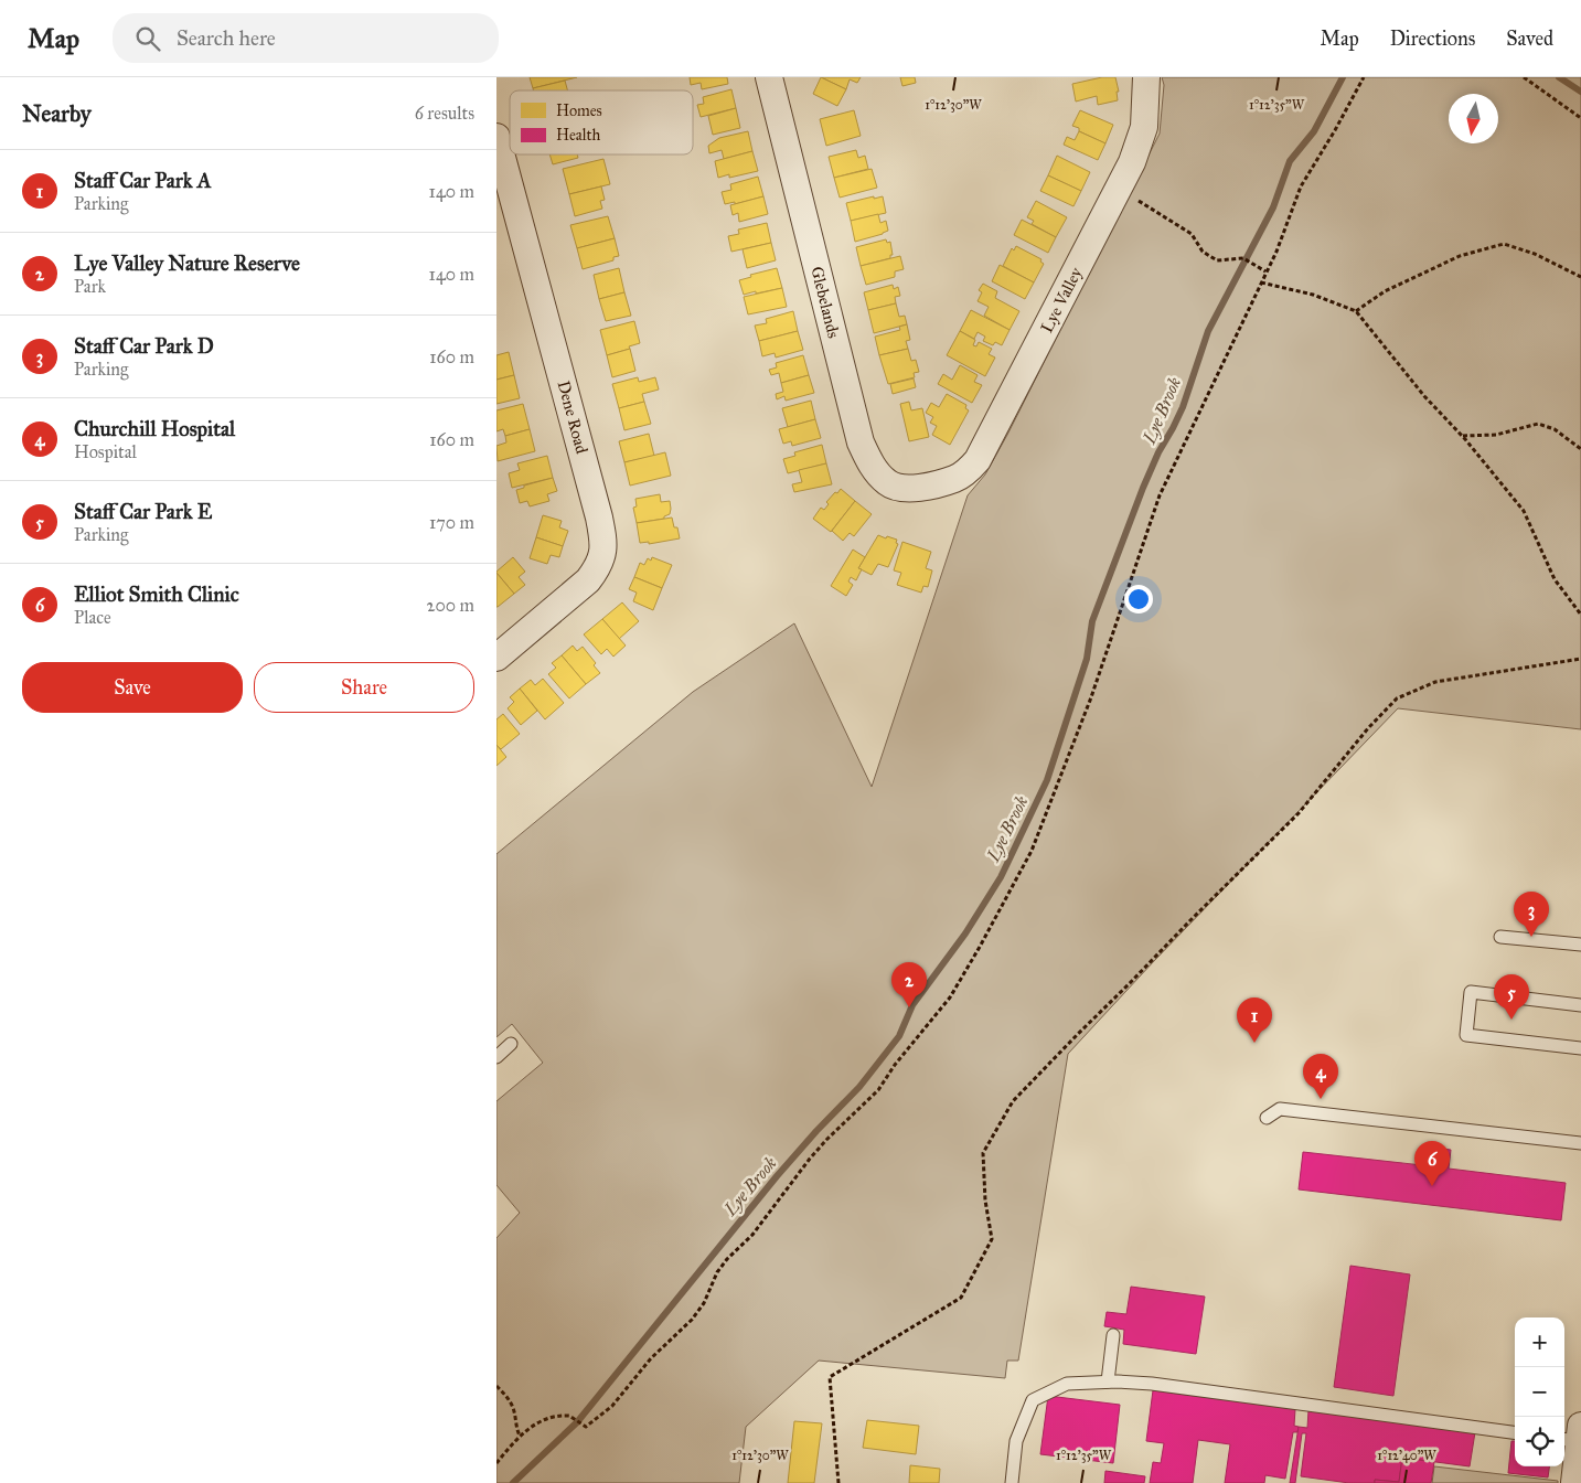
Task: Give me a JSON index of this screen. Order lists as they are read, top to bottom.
{
  "streets": {
    "street": ["Lye Valley", "Glebelands", "Dene Road"]
  },
  "crossings": [
    ["Lye Valley", "Glebelands"]
  ],
  "water": ["Lye Brook"],
  "legend": ["Homes", "Health"],
  "north": "bottom",
  "page": {
    "header": "Map",
    "search": "Search here",
    "nav": ["Map", "Directions", "Saved"],
    "heading": ["Nearby", "6 results"],
    "list": [
      {
        "mark": "1",
        "name": "Staff Car Park A",
        "note": "Parking",
        "value": "140 m"
      },
      {
        "mark": "2",
        "name": "Lye Valley Nature Reserve",
        "note": "Park",
        "value": "140 m"
      },
      {
        "mark": "3",
        "name": "Staff Car Park D",
        "note": "Parking",
        "value": "160 m"
      },
      {
        "mark": "4",
        "name": "Churchill Hospital",
        "note": "Hospital",
        "value": "160 m"
      },
      {
        "mark": "5",
        "name": "Staff Car Park E",
        "note": "Parking",
        "value": "170 m"
      },
      {
        "mark": "6",
        "name": "Elliot Smith Clinic",
        "note": "Place",
        "value": "200 m"
      }
    ],
    "buttons": ["Save", "Share"],
    "pins": [
      "3",
      "2",
      "5",
      "1",
      "4",
      "6"
    ],
    "map_buttons": ["+", "−"]
  },
  "coordinates": ["1°12'30\"W", "1°12'35\"W", "1°12'40\"W"]
}
